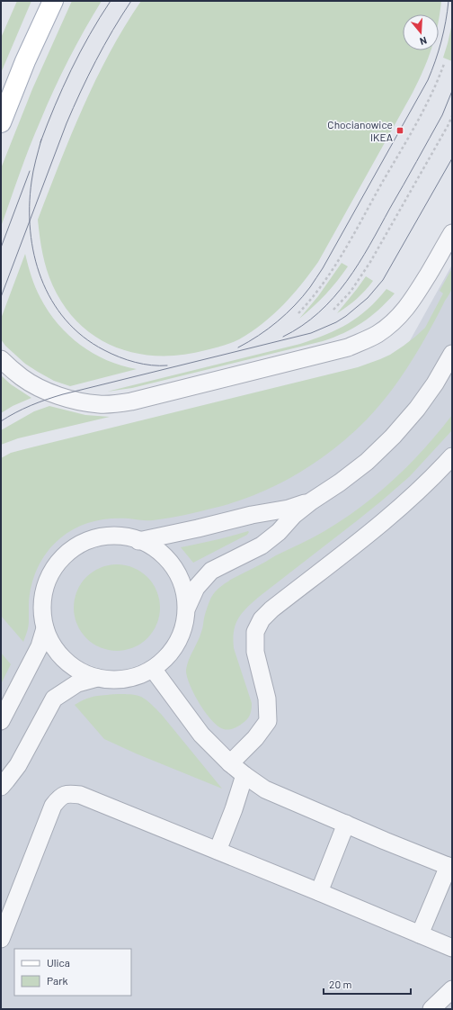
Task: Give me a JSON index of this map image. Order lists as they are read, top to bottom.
{
  "places": {
    "transit": ["Chocianowice IKEA"]
  },
  "legend": ["Ulica", "Park"],
  "scale_bar": "20 m",
  "north": "bottom"
}
